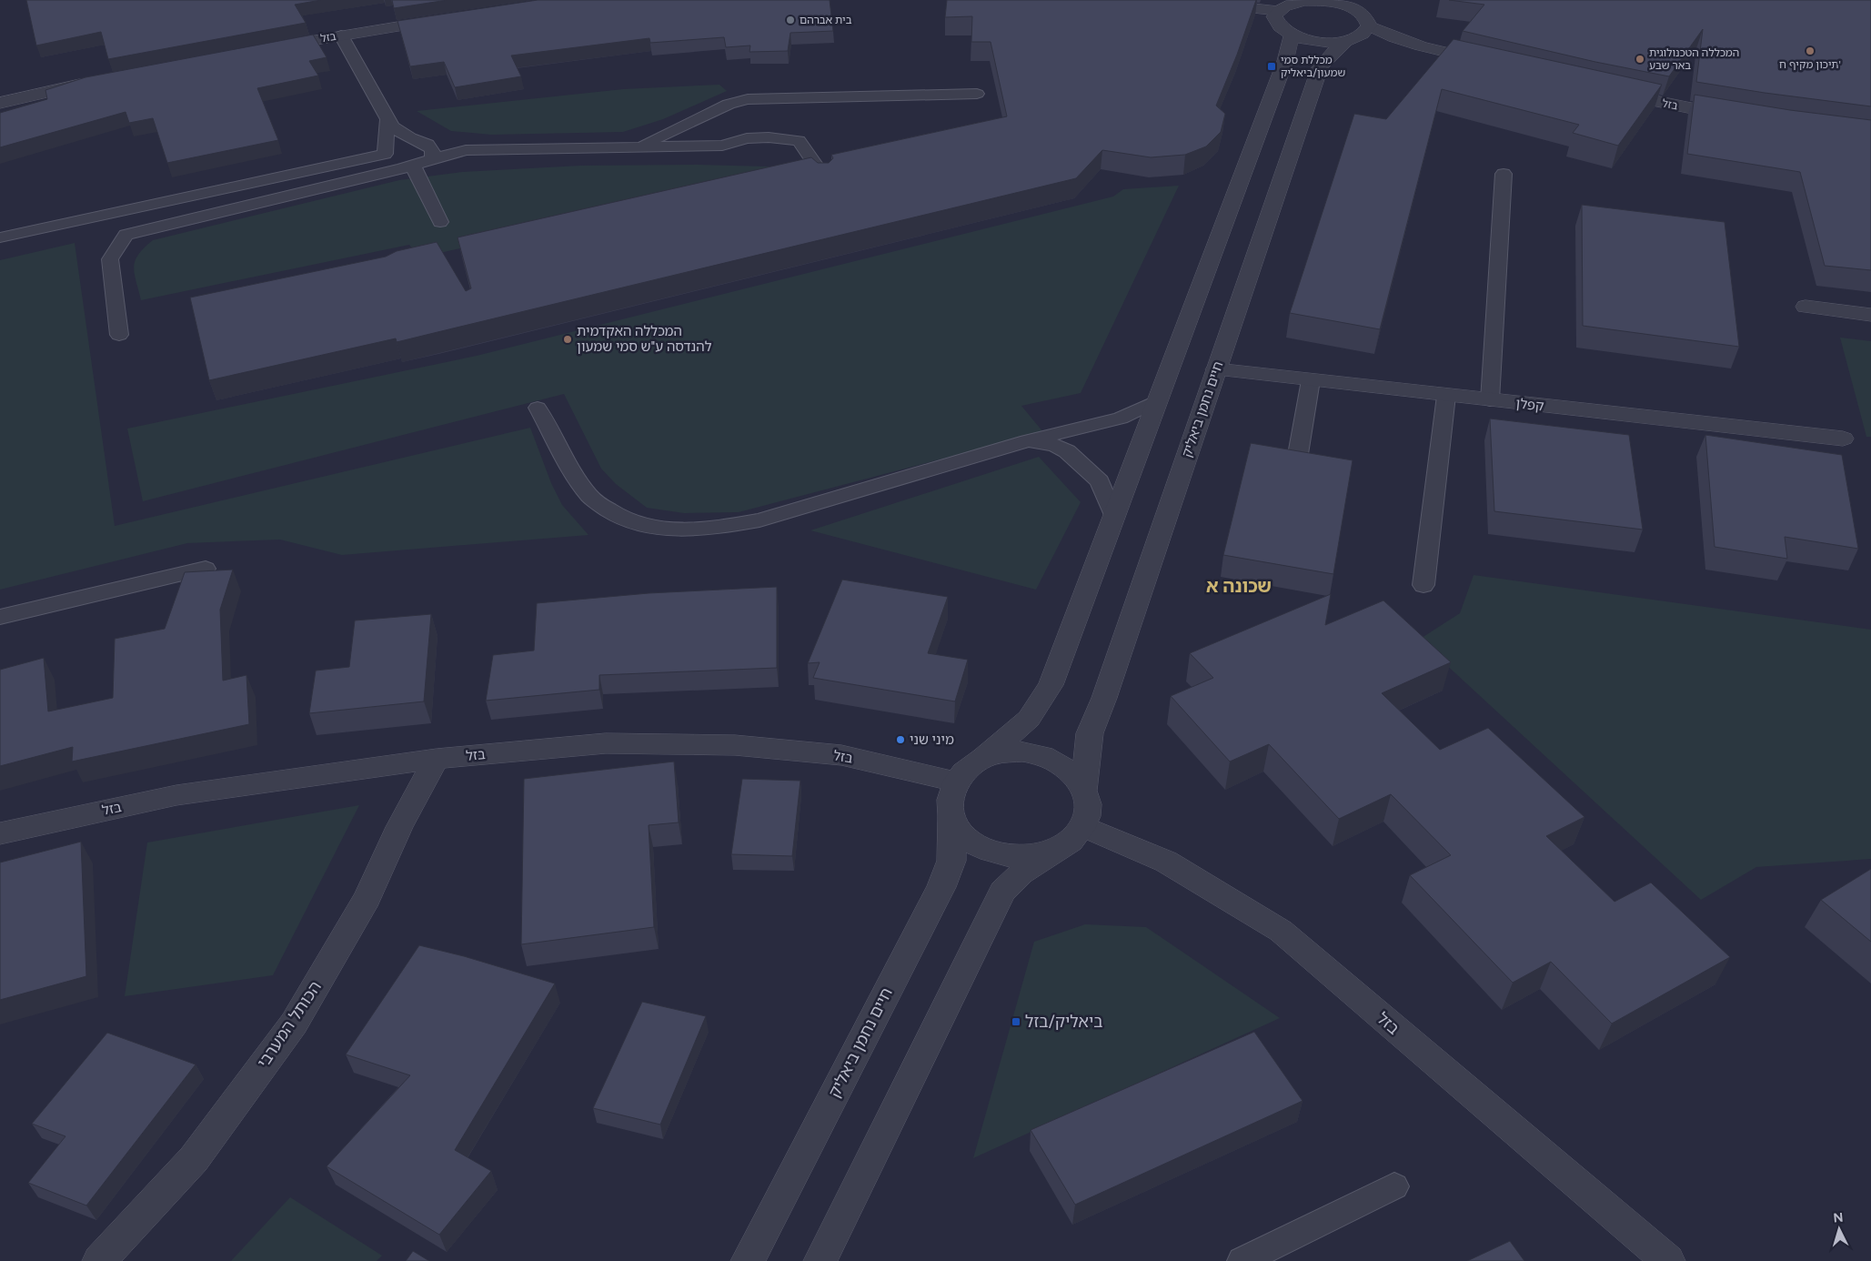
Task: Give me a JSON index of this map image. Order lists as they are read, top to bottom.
{
  "streets": {
    "street": [
      "בזל",
      "קפלן",
      "חיים נחמן ביאליק",
      "הכותל המערבי"
    ]
  },
  "crossings": [
    ["בזל", "חיים נחמן ביאליק"],
    ["בזל", "הכותל המערבי"],
    ["קפלן", "חיים נחמן ביאליק"]
  ],
  "districts": ["שכונה א"],
  "places": {
    "other": [
      "בית אברהם",
      "תיכון מקיף ח'",
      "המכללה הטכנולוגית באר שבע",
      "המכללה האקדמית להנדסה ע\"ש סמי שמעון",
      "מיני שני"
    ],
    "transit": ["מכללת סמי שמעון/ביאליק", "ביאליק/בזל"]
  },
  "north": "top"
}
